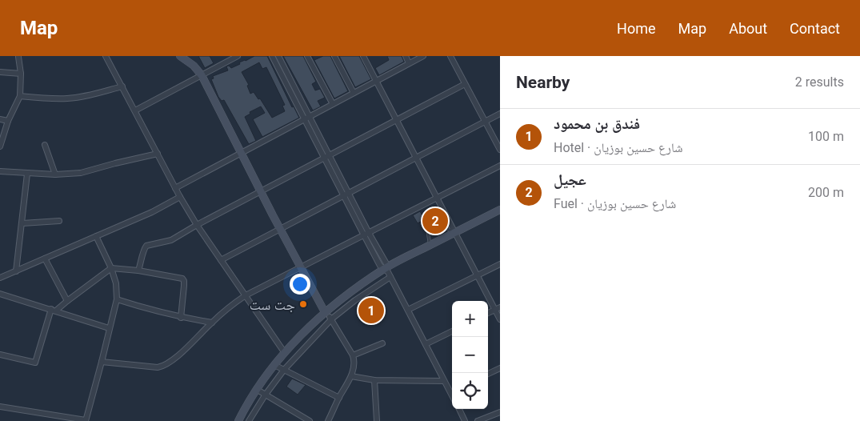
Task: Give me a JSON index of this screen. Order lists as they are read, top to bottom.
{
  "places": ["جت ست"],
  "page": {
    "header": "Map",
    "nav": [
      "Home",
      "Map",
      "About",
      "Contact"
    ],
    "heading": ["Nearby", "2 results"],
    "list": [
      {
        "mark": "1",
        "name": "فندق بن محمود",
        "note": "Hotel · شارع حسين بوزيان",
        "value": "100 m"
      },
      {
        "mark": "2",
        "name": "عجيل",
        "note": "Fuel · شارع حسين بوزيان",
        "value": "200 m"
      }
    ],
    "pins": ["2", "1"],
    "map_buttons": ["+", "−"]
  }
}
